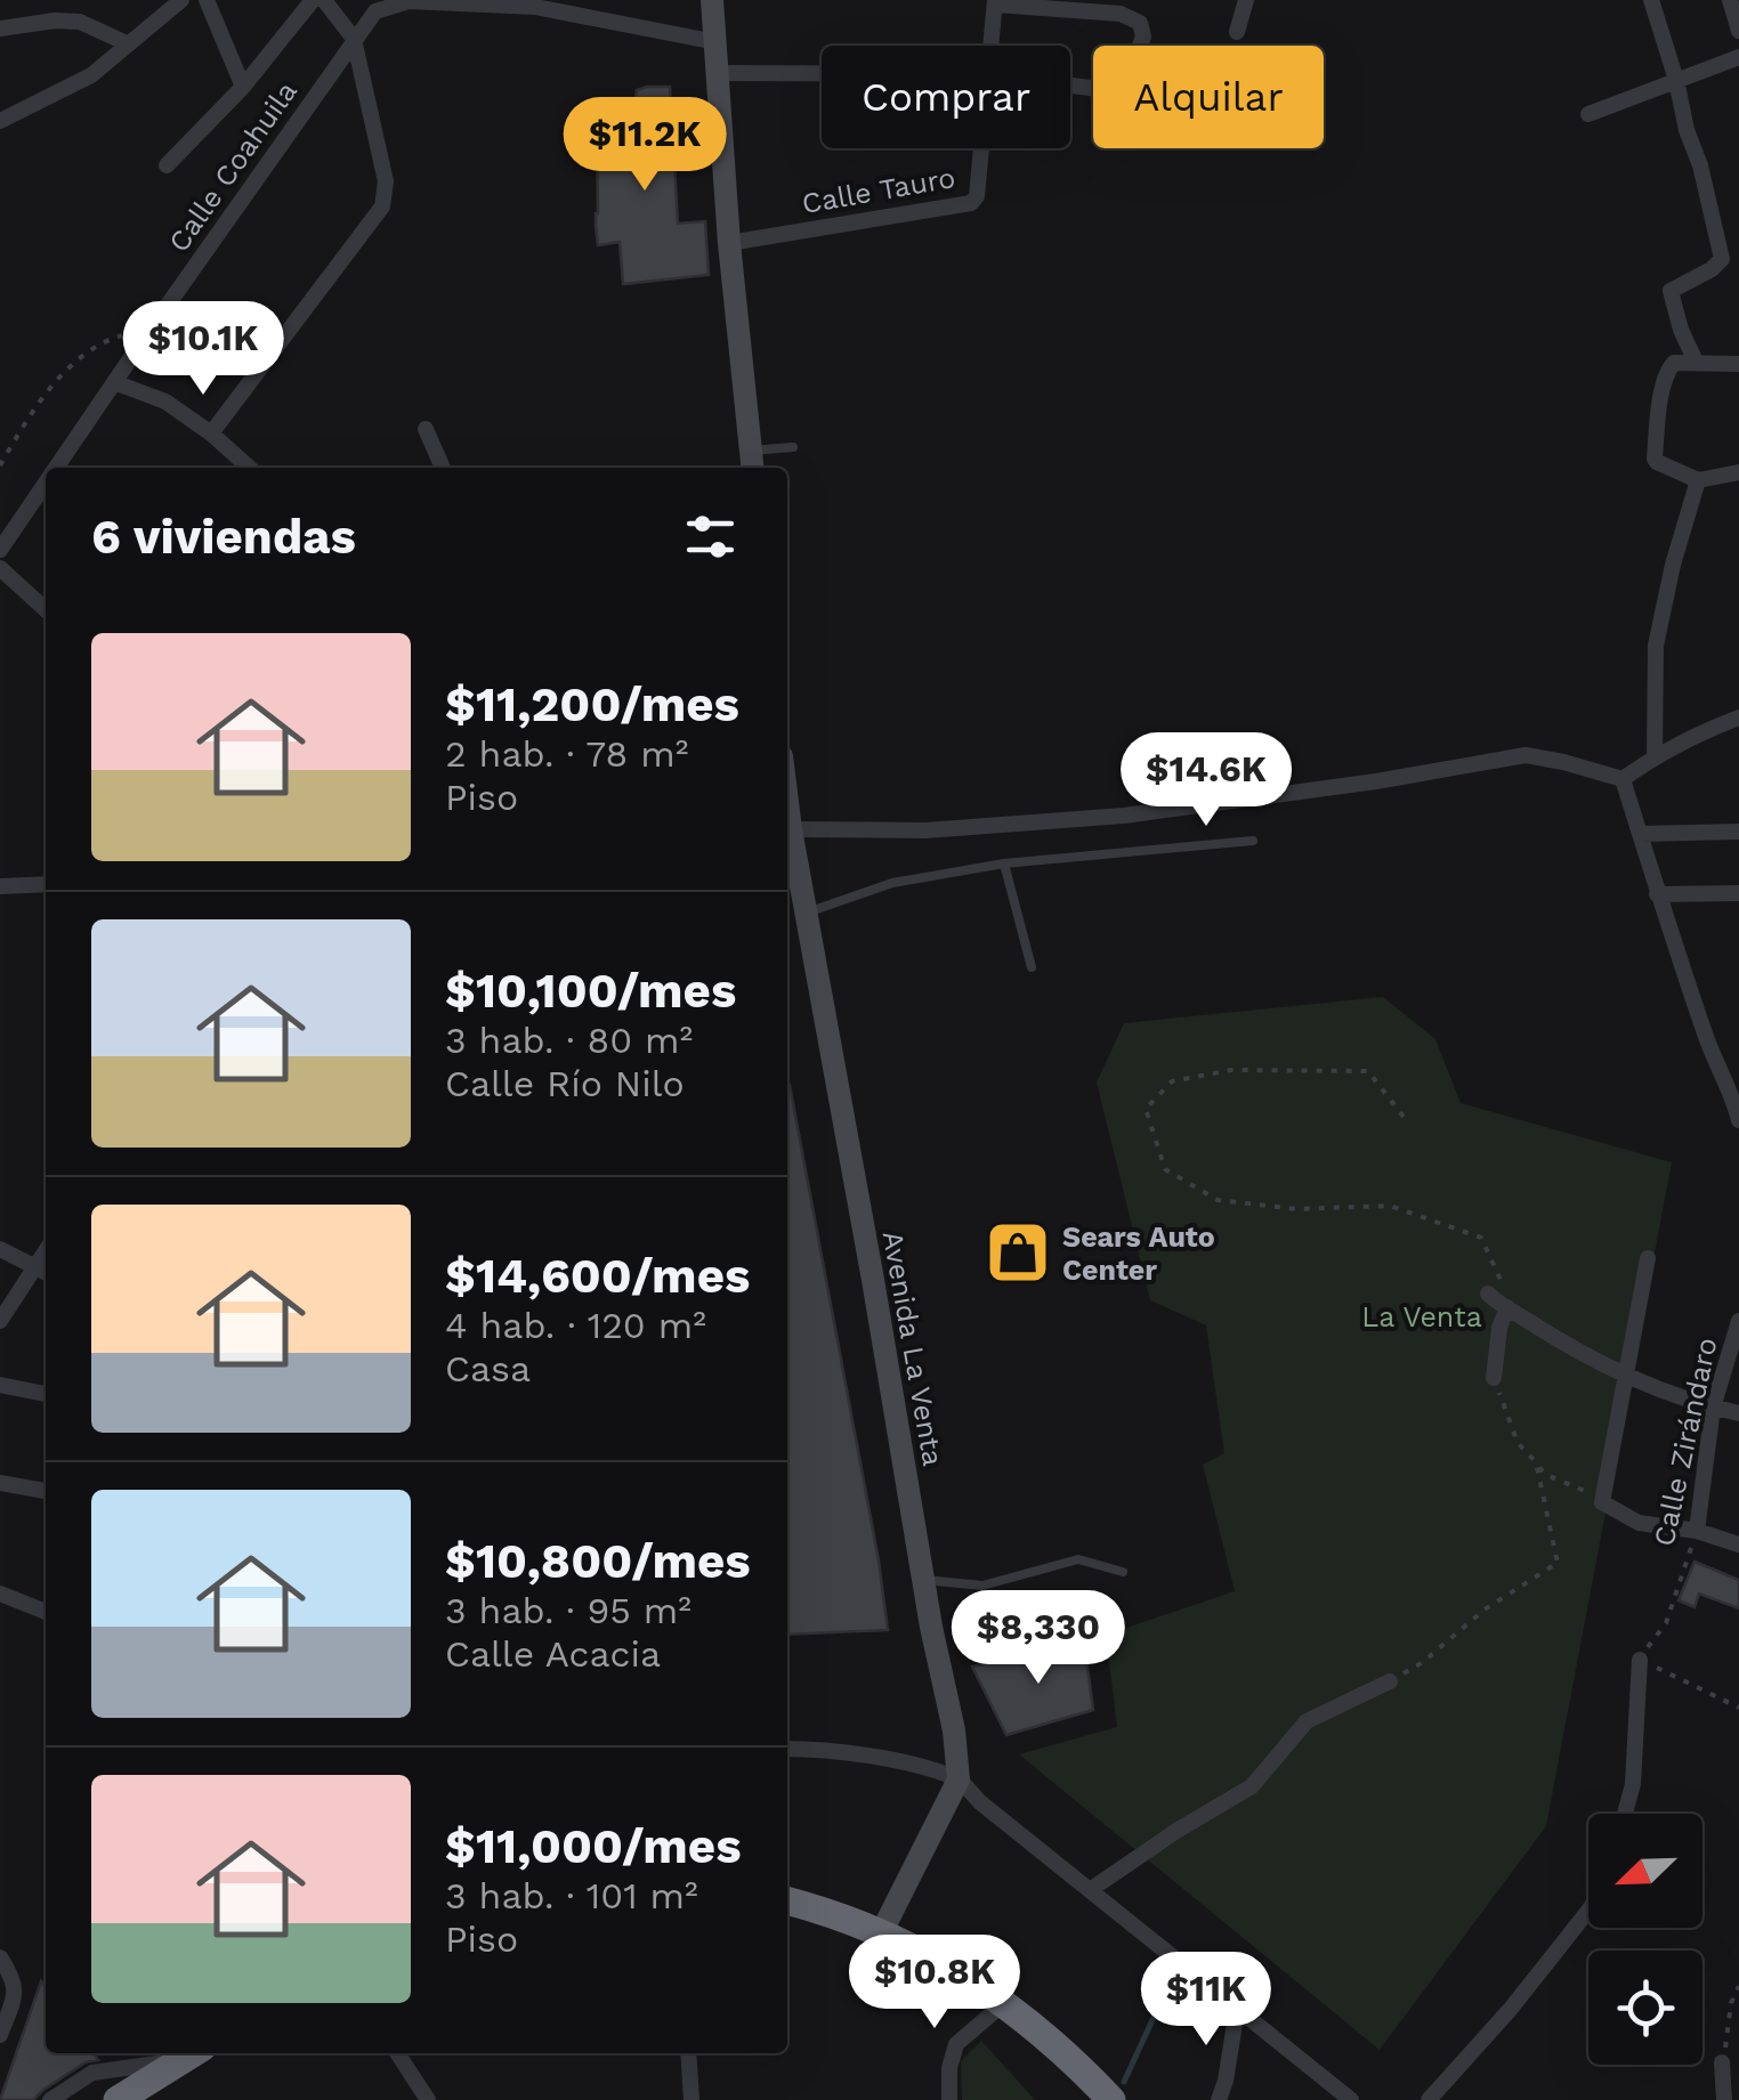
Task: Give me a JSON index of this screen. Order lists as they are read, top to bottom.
{
  "streets": {
    "main road": ["Avenida La Venta"],
    "street": ["Calle Coahuila", "Calle Tauro", "Calle Zirándaro"]
  },
  "parks": ["La Venta"],
  "places": {
    "shop": ["Sears Auto Center"]
  },
  "north": "bottom left",
  "page": {
    "chip": ["Comprar", "Alquilar"],
    "price": [
      "$11.2K",
      "$10.1K",
      "$14.6K",
      "$8,330",
      "$10.8K",
      "$11K"
    ],
    "heading": "6 viviendas",
    "list": [
      {
        "name": "$11,200/mes",
        "note": "2 hab. · 78 m² · Piso"
      },
      {
        "name": "$10,100/mes",
        "note": "3 hab. · 80 m² · Calle Río Nilo"
      },
      {
        "name": "$14,600/mes",
        "note": "4 hab. · 120 m² · Casa"
      },
      {
        "name": "$10,800/mes",
        "note": "3 hab. · 95 m² · Calle Acacia"
      },
      {
        "name": "$11,000/mes",
        "note": "3 hab. · 101 m² · Piso"
      }
    ]
  }
}
